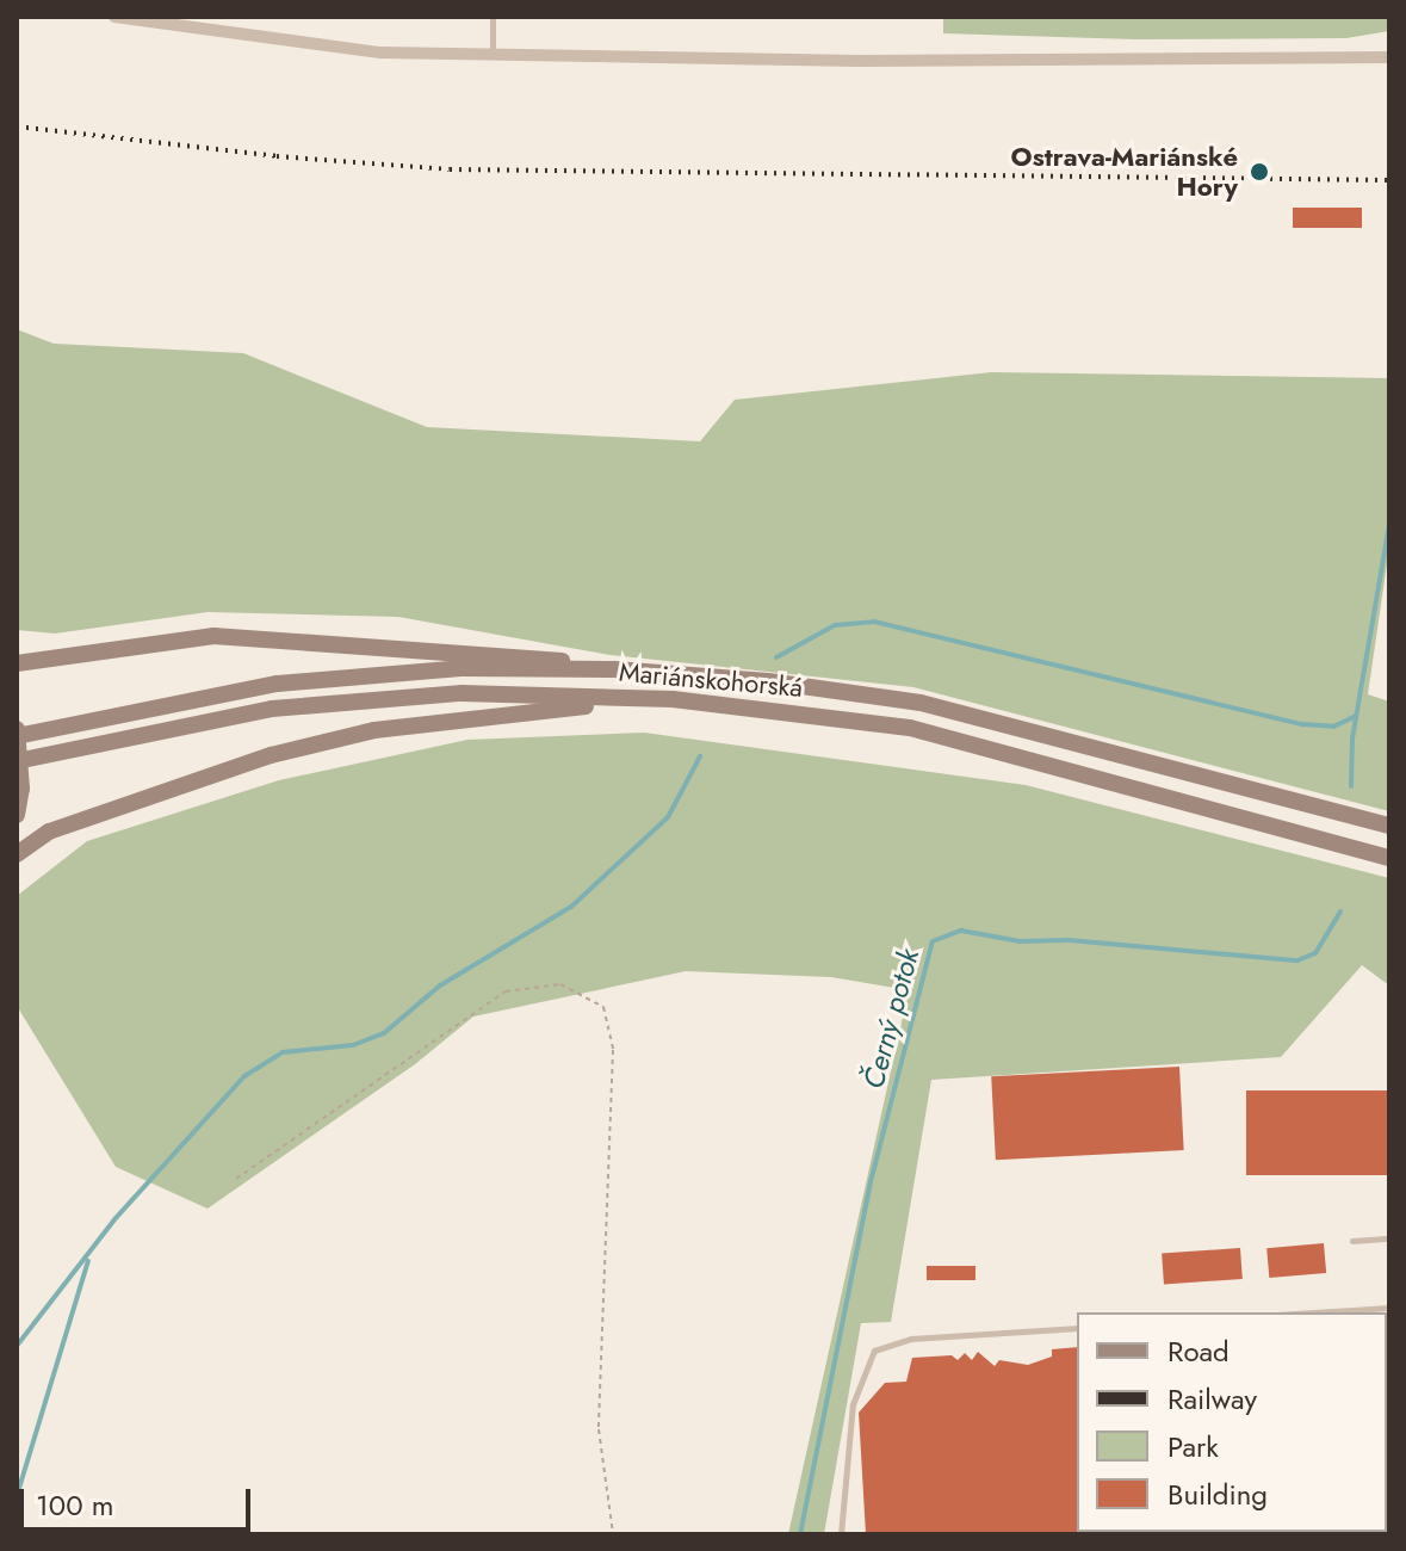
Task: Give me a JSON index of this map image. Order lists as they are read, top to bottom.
{
  "streets": {
    "main road": ["Mariánskohorská"]
  },
  "water": ["Černý potok"],
  "places": ["Ostrava-Mariánské Hory"],
  "legend": [
    "Road",
    "Railway",
    "Park",
    "Building"
  ],
  "scale_bar": "100 m"
}
